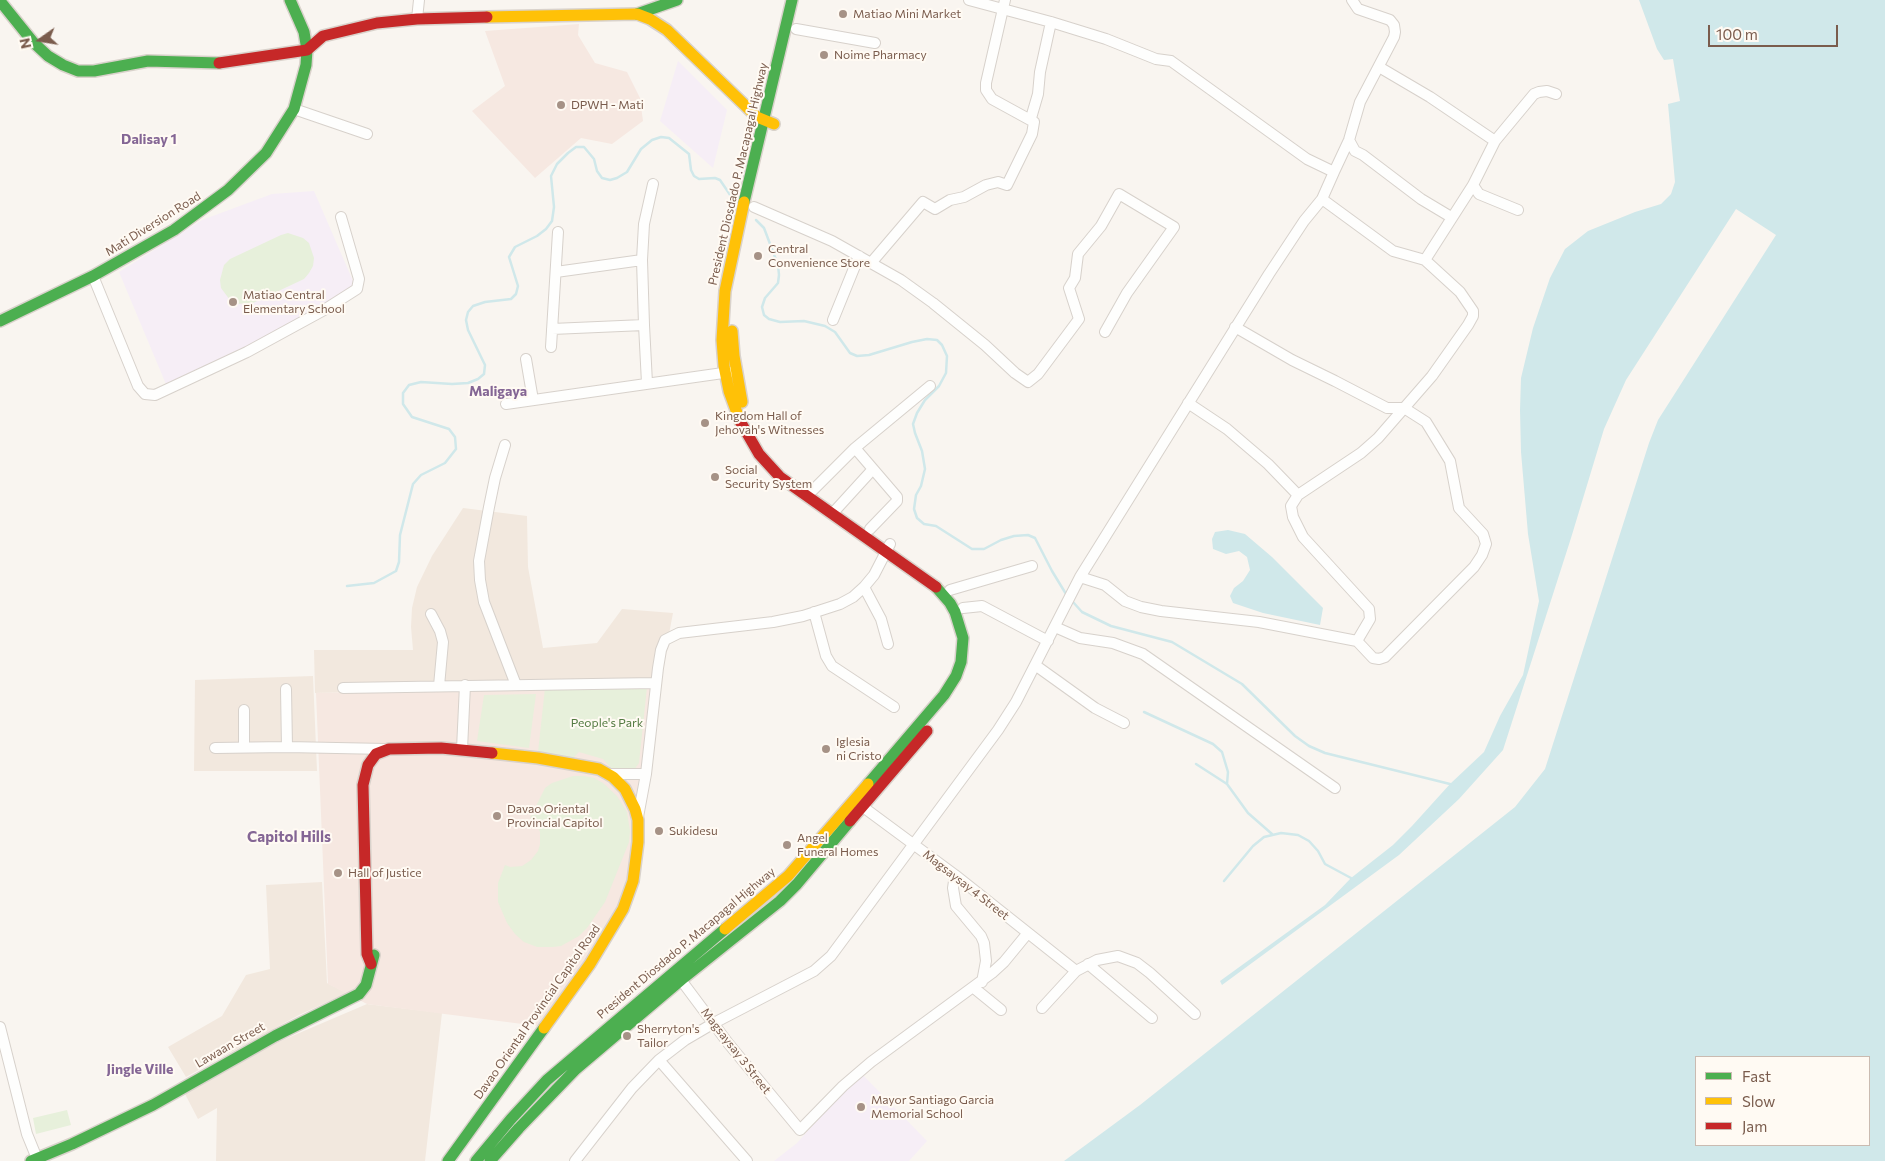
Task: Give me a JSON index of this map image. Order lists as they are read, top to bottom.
{
  "streets": {
    "main road": [
      "President Diosdado P. Macapagal Highway",
      "Mati Diversion Road",
      "Davao Oriental Provincial Capitol Road",
      "Lawaan Street"
    ],
    "street": ["Magsaysay 4 Street", "Magsaysay 3 Street"]
  },
  "crossings": [
    ["President Diosdado P. Macapagal Highway", "Magsaysay 4 Street"],
    ["President Diosdado P. Macapagal Highway", "Magsaysay 3 Street"]
  ],
  "districts": [
    "Dalisay 1",
    "Maligaya",
    "Capitol Hills",
    "Jingle Ville"
  ],
  "parks": ["People's Park"],
  "places": [
    "Matiao Mini Market",
    "Noime Pharmacy",
    "DPWH - Mati",
    "Central Convenience Store",
    "Matiao Central Elementary School",
    "Kingdom Hall of Jehovah's Witnesses",
    "Social Security System",
    "Iglesia ni Cristo",
    "Davao Oriental Provincial Capitol",
    "Sukidesu",
    "Angel Funeral Homes",
    "Hall of Justice",
    "Sherryton's Tailor",
    "Mayor Santiago Garcia Memorial School"
  ],
  "legend": ["Fast", "Slow", "Jam"],
  "scale_bar": "100 m",
  "north": "left"
}
